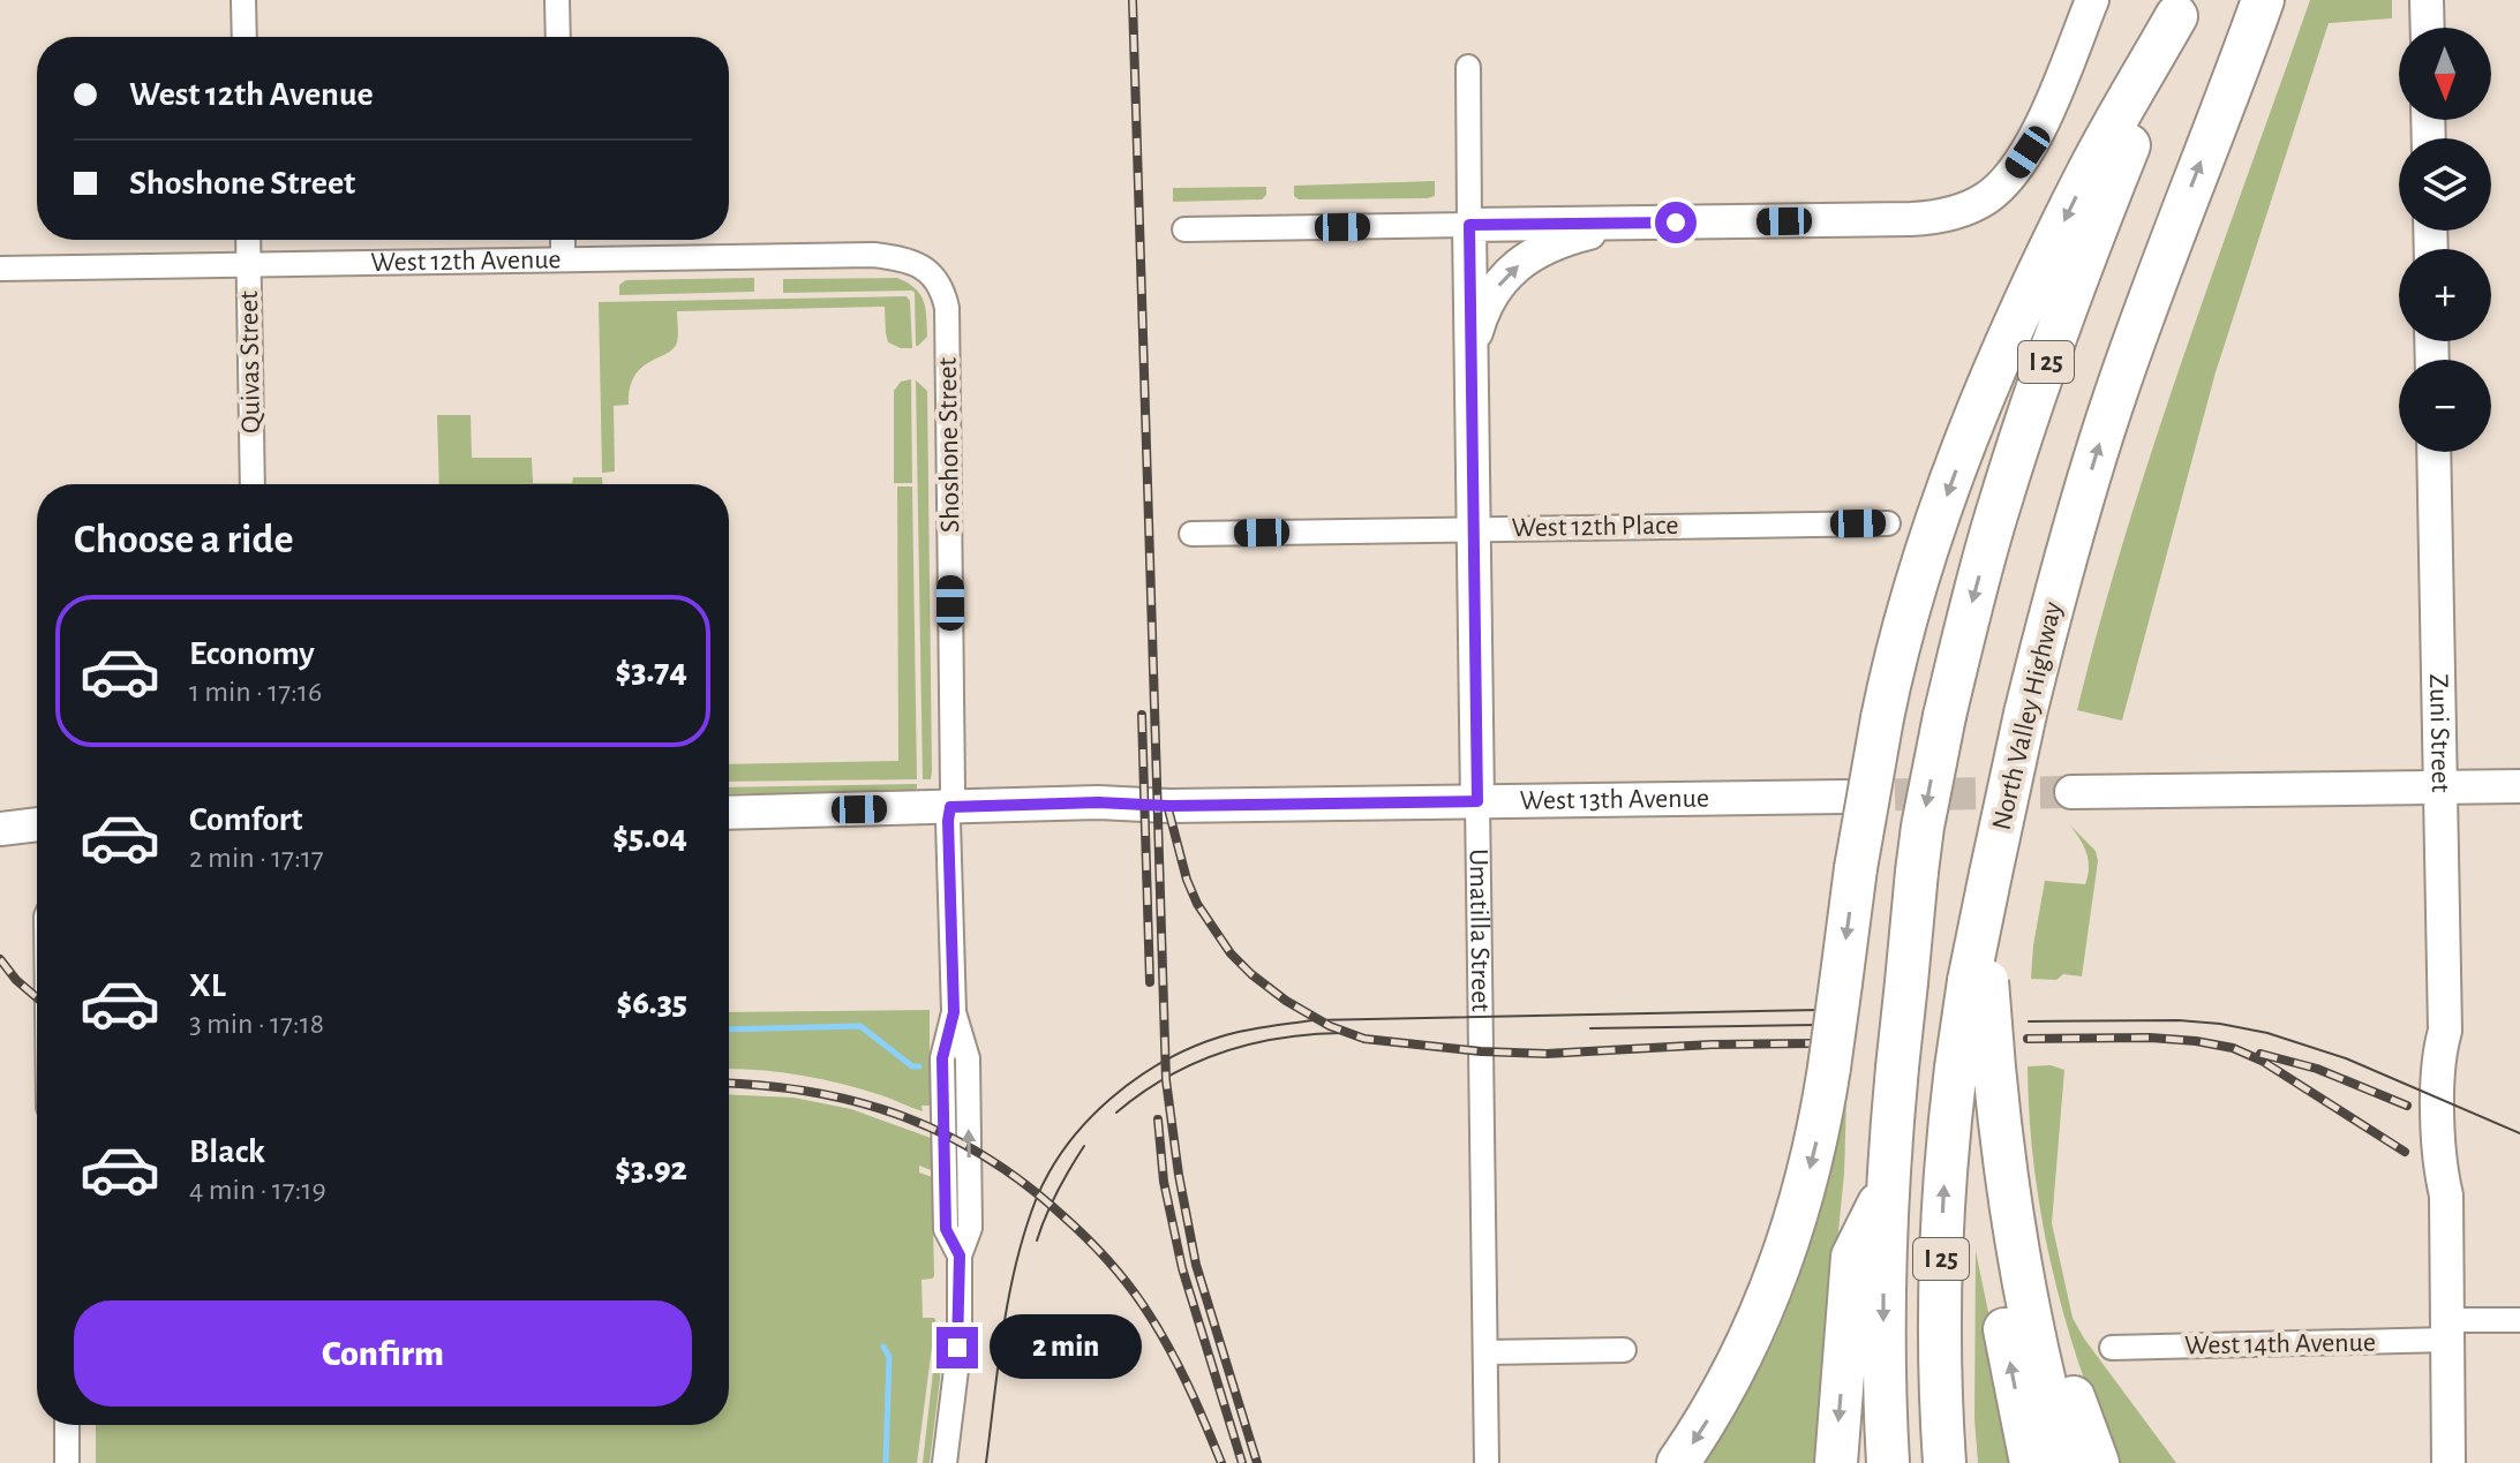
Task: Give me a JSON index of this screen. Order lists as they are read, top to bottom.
{
  "streets": {
    "highway": ["I 25", "North Valley Highway"],
    "street": [
      "West 12th Avenue",
      "Quivas Street",
      "Shoshone Street",
      "West 12th Place",
      "Zuni Street",
      "West 13th Avenue",
      "Umatilla Street",
      "West 14th Avenue"
    ]
  },
  "crossings": [
    ["West 12th Avenue", "Quivas Street"],
    ["West 12th Avenue", "Shoshone Street"],
    ["Shoshone Street", "West 13th Avenue"],
    ["West 12th Place", "Umatilla Street"],
    ["Zuni Street", "West 14th Avenue"],
    ["West 13th Avenue", "Umatilla Street"]
  ],
  "north": "bottom",
  "page": {
    "map_buttons": ["+", "−"],
    "banner": ["West 12th Avenue", "Shoshone Street"],
    "heading": "Choose a ride",
    "list": [
      {
        "name": "Economy",
        "note": "1 min · 17:16",
        "value": "$3.74"
      },
      {
        "name": "Comfort",
        "note": "2 min · 17:17",
        "value": "$5.04"
      },
      {
        "name": "XL",
        "note": "3 min · 17:18",
        "value": "$6.35"
      },
      {
        "name": "Black",
        "note": "4 min · 17:19",
        "value": "$3.92"
      }
    ],
    "buttons": "Confirm",
    "bubble": "2 min"
  }
}
